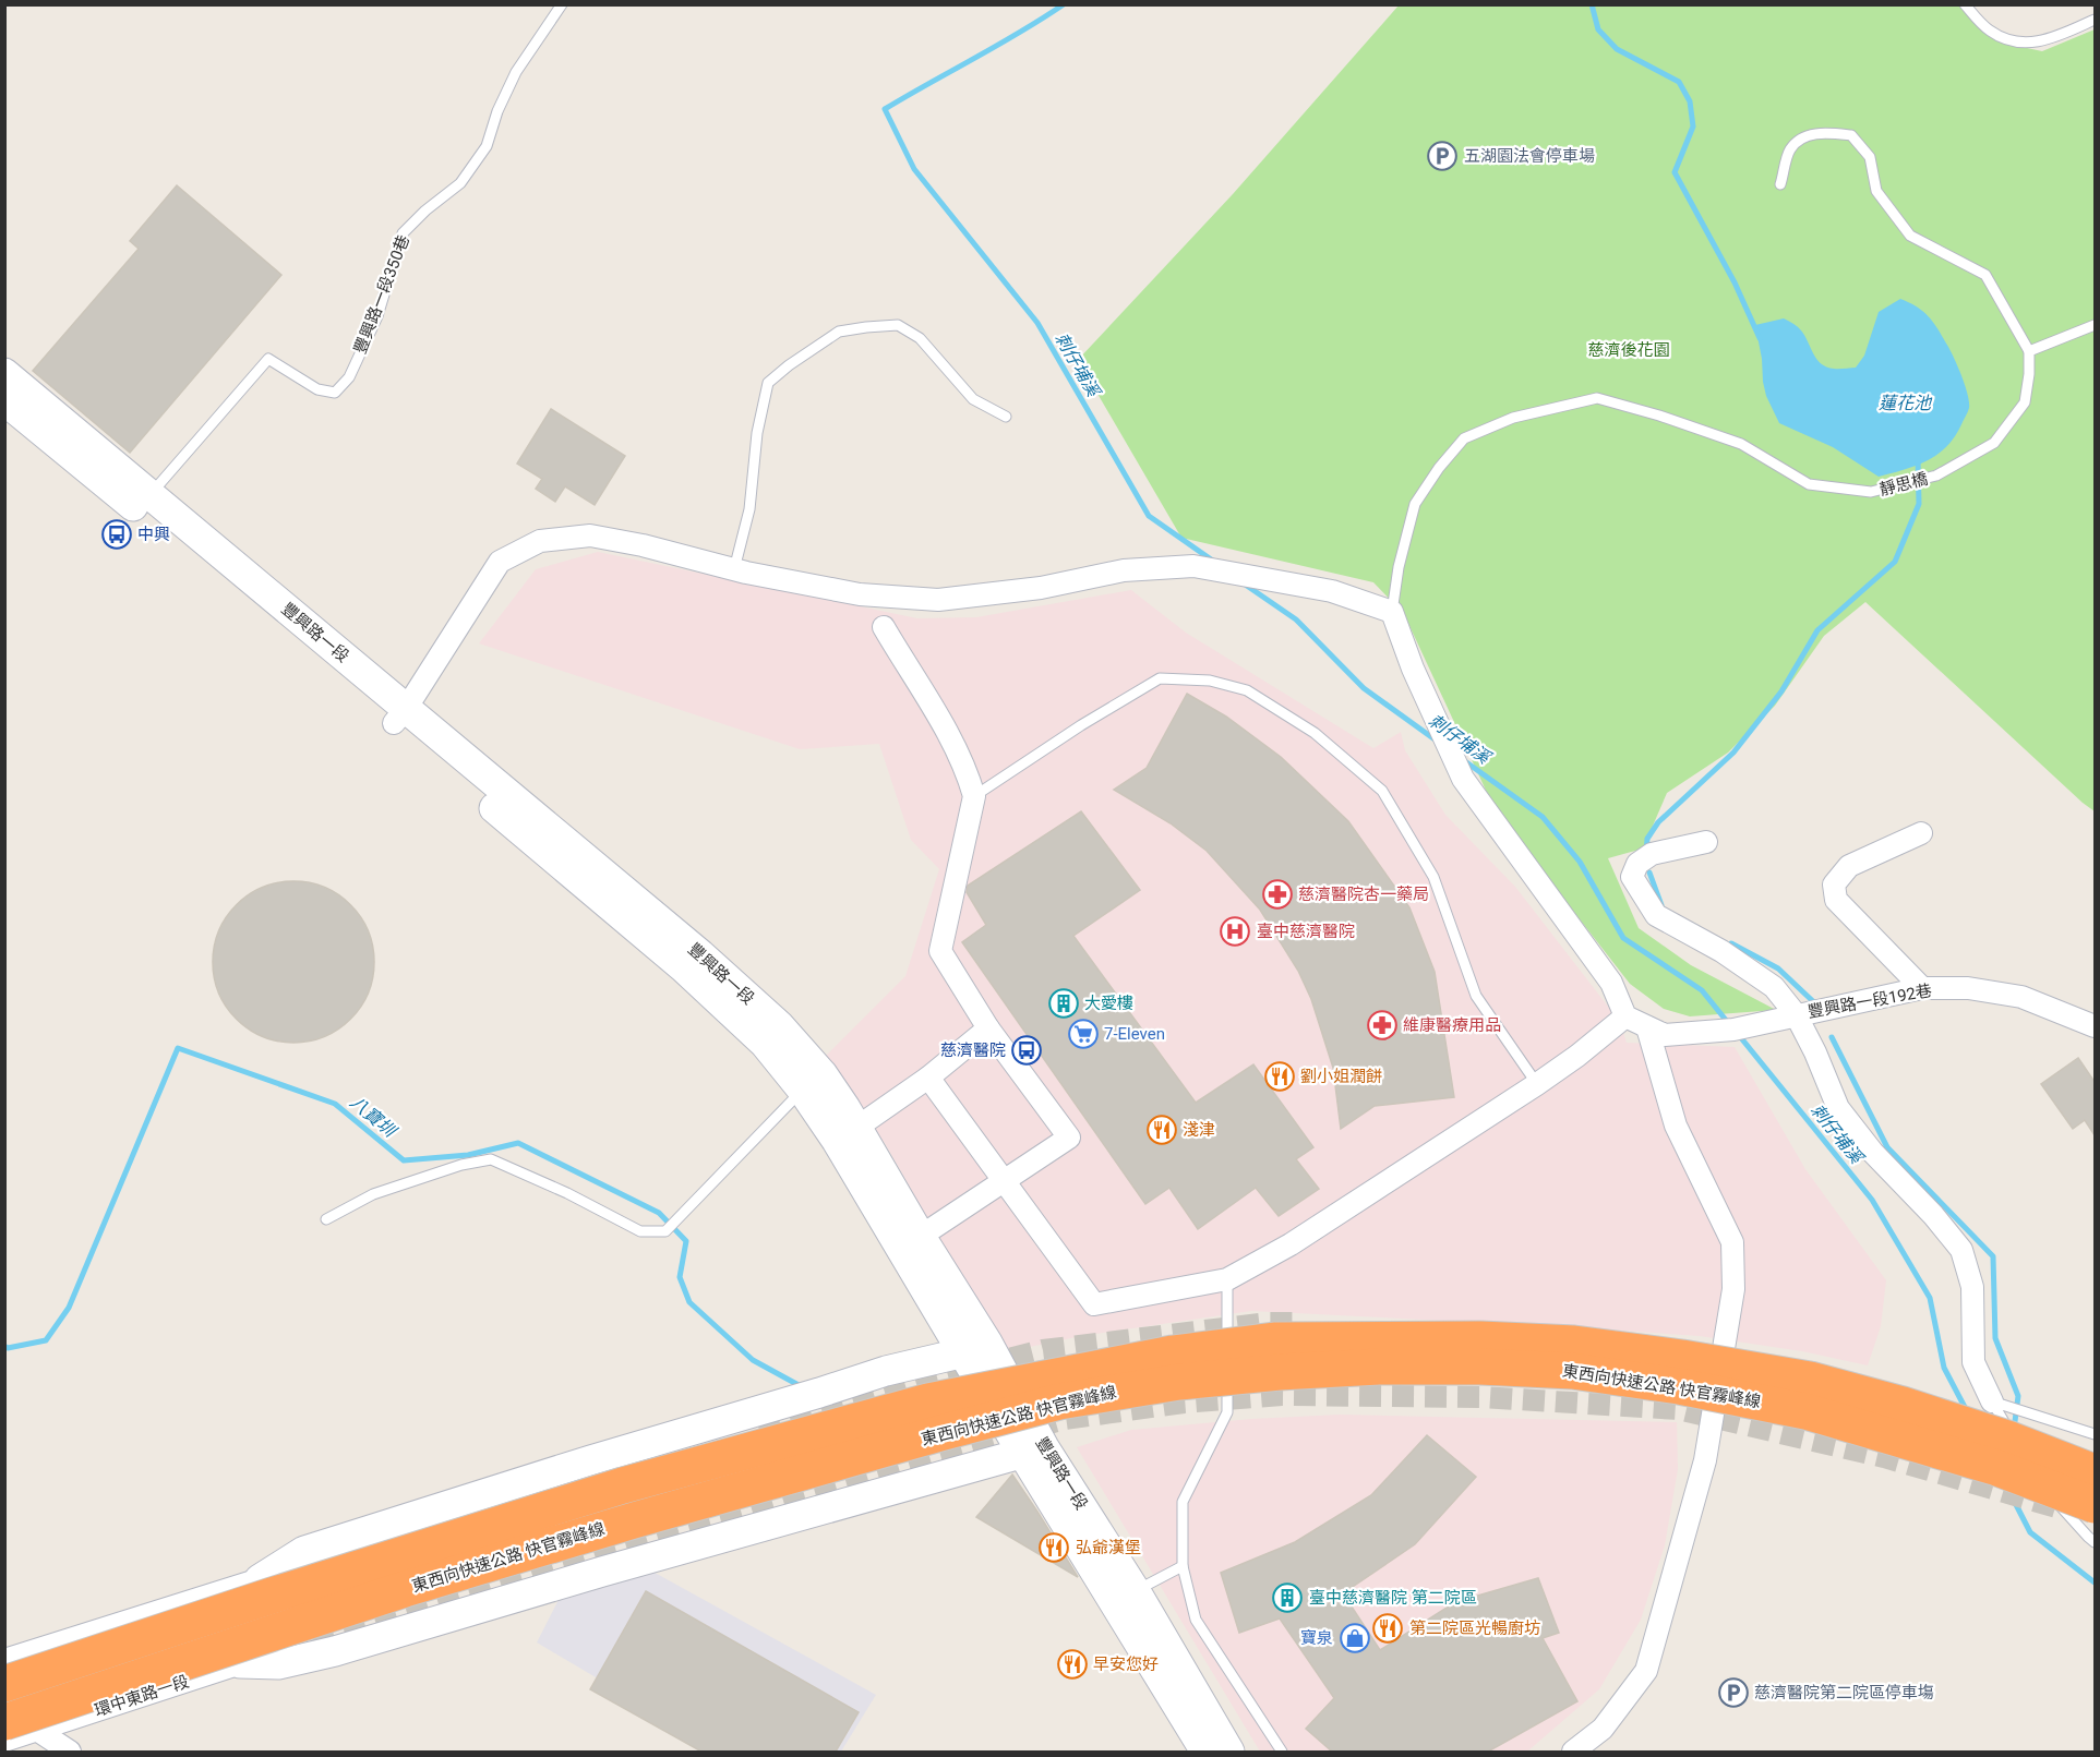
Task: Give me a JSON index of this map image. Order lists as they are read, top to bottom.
{
  "streets": {
    "highway": ["東西向快速公路 快官霧峰線"],
    "street": ["豐興路一段", "豐興路一段192巷", "環中東路一段"],
    "lane": ["豐興路一段350巷", "靜思橋"]
  },
  "crossings": [
    ["豐興路一段350巷", "豐興路一段"],
    ["東西向快速公路 快官霧峰線", "環中東路一段"]
  ],
  "water": ["刺仔埔溪", "蓮花池", "八寶圳"],
  "parks": ["慈濟後花園"],
  "places": {
    "parking": ["五湖園法會停車場", "慈濟醫院第二院區停車塲"],
    "bus stop": ["中興", "慈濟醫院"],
    "pharmacy": ["慈濟醫院杏一藥局", "維康醫療用品"],
    "hospital": ["臺中慈濟醫院"],
    "building": ["大愛樓", "臺中慈濟醫院 第二院區"],
    "supermarket": ["7-Eleven"],
    "restaurant": [
      "劉小姐潤餅",
      "淺津",
      "弘爺漢堡",
      "第二院區光暢廚坊",
      "早安您好"
    ],
    "shop": ["寶泉"]
  }
}
